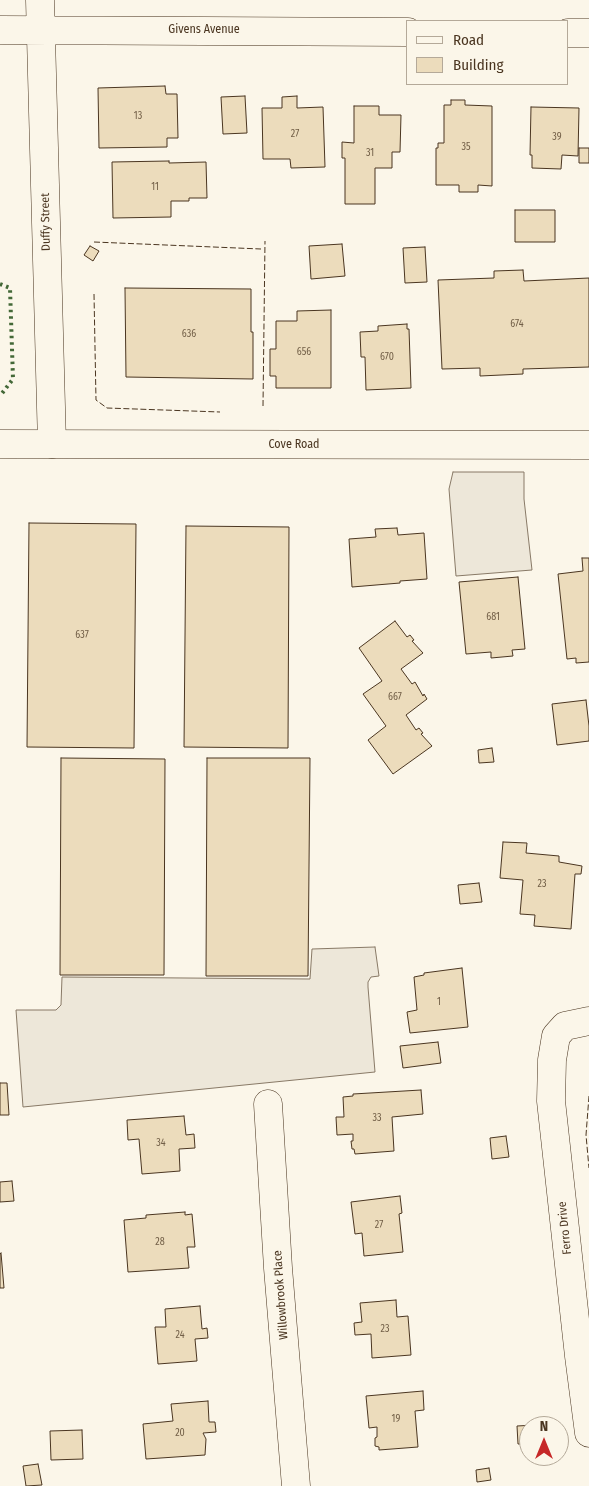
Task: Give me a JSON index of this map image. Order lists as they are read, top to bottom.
{
  "streets": {
    "street": [
      "Givens Avenue",
      "Duffy Street",
      "Cove Road",
      "Ferro Drive",
      "Willowbrook Place"
    ]
  },
  "crossings": [
    ["Givens Avenue", "Duffy Street"],
    ["Duffy Street", "Cove Road"]
  ],
  "house_numbers": [
    "13",
    "27",
    "39",
    "35",
    "31",
    "11",
    "674",
    "636",
    "656",
    "670",
    "681",
    "637",
    "667",
    "23",
    "1",
    "33",
    "34",
    "27",
    "28",
    "23",
    "24",
    "19",
    "20"
  ],
  "legend": ["Road", "Building"],
  "north": "top"
}
